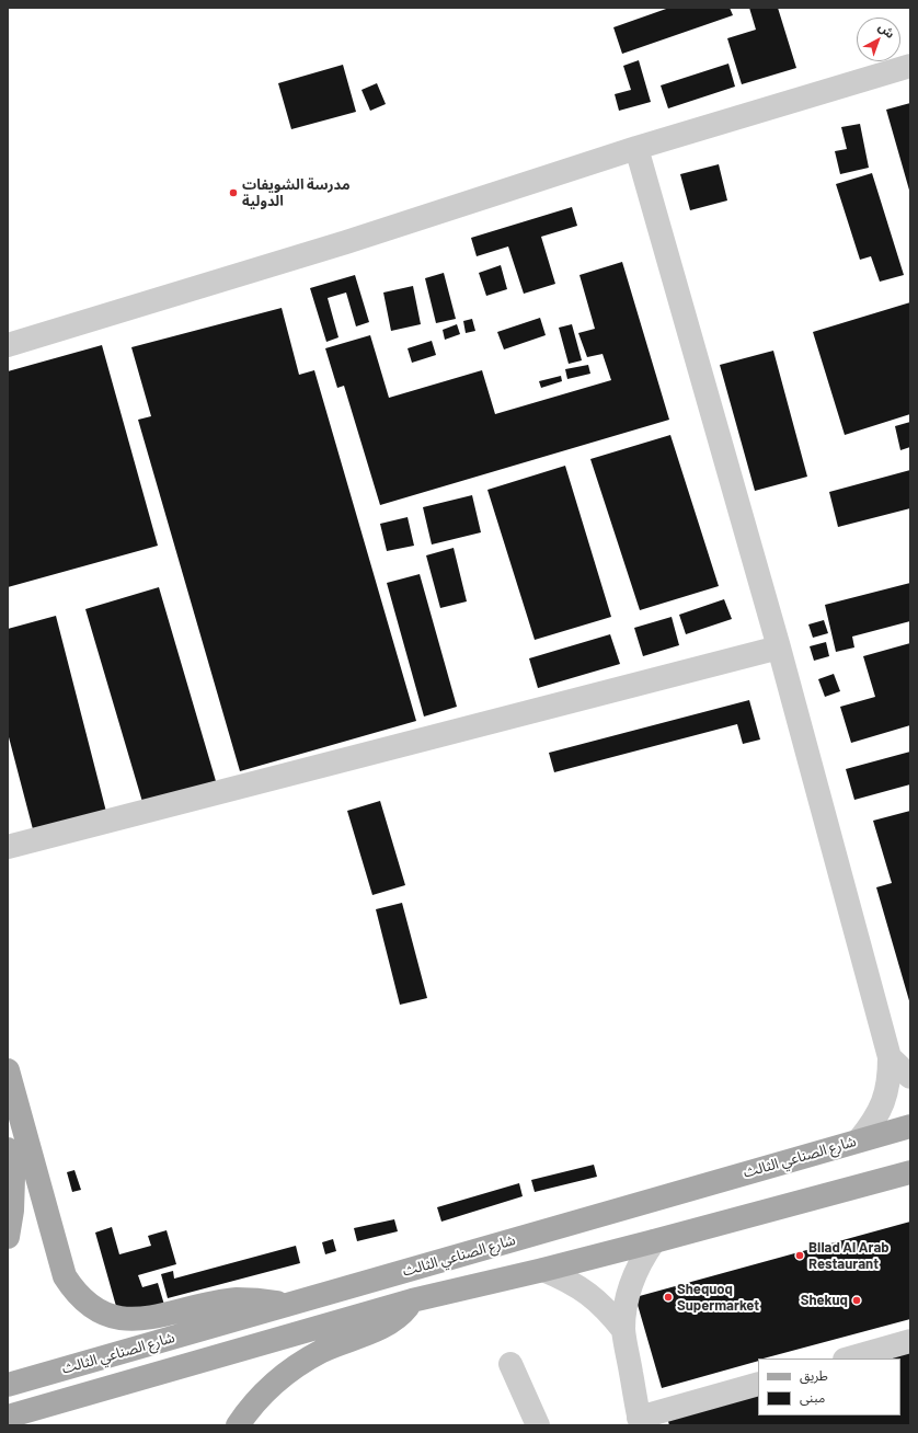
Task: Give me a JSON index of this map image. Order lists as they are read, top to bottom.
{
  "streets": {
    "main road": ["شارع الصناعي الثالث"]
  },
  "places": [
    "مدرسة الشويفات الدولية",
    "Bilad Al Arab Restaurant",
    "Shequoq Supermarket",
    "Shekuq"
  ],
  "legend": ["طريق", "مبنى"],
  "north": "top right"
}
